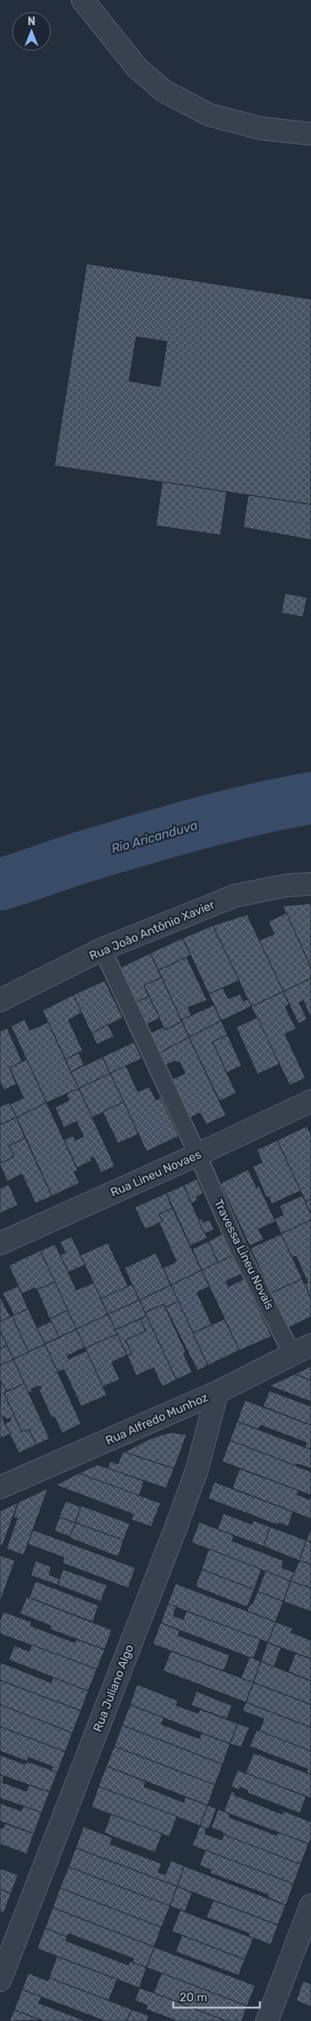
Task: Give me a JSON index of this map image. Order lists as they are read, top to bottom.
{
  "streets": {
    "street": [
      "Rua João Antônio Xavier",
      "Rua Lineu Novaes",
      "Rua Alfredo Munhoz",
      "Rua Juliano Algo"
    ],
    "lane": ["Travessa Lineu Novais"]
  },
  "crossings": [
    ["Rua João Antônio Xavier", "Travessa Lineu Novais"],
    ["Rua Lineu Novaes", "Travessa Lineu Novais"],
    ["Travessa Lineu Novais", "Rua Alfredo Munhoz"],
    ["Rua Alfredo Munhoz", "Rua Juliano Algo"]
  ],
  "water": ["Rio Aricanduva"],
  "scale_bar": "20 m",
  "north": "top"
}
